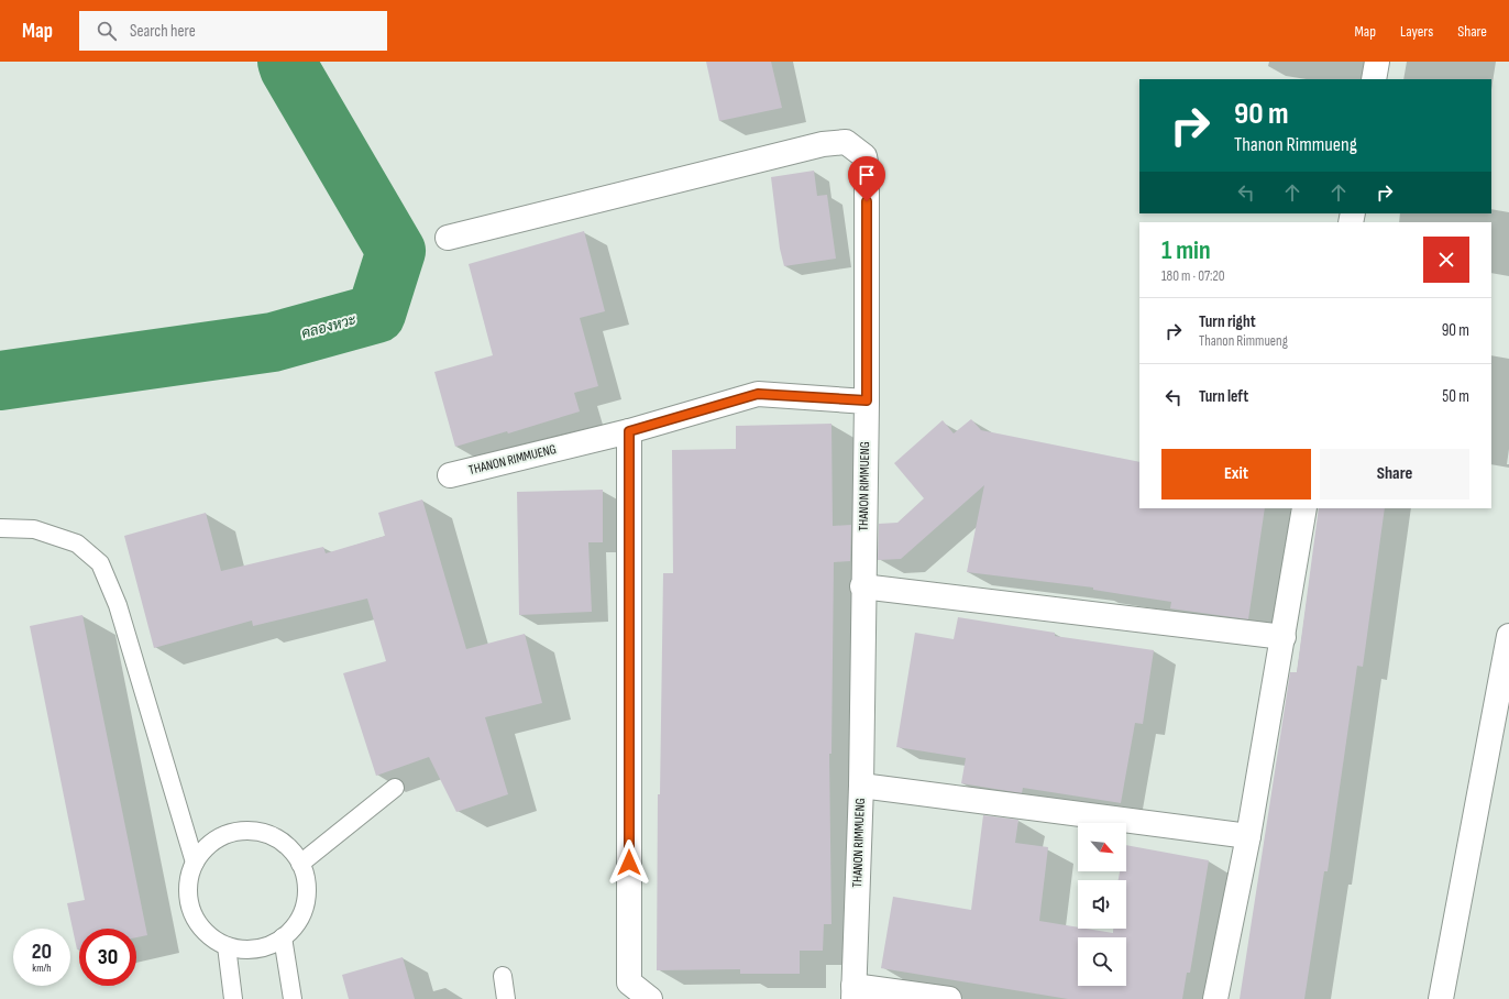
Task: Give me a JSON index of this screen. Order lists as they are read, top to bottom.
{
  "streets": {
    "street": ["THANON RIMMUENG"]
  },
  "water": ["คลองหวะ"],
  "north": "bottom right",
  "page": {
    "header": "Map",
    "search": "Search here",
    "nav": ["Map", "Layers", "Share"],
    "turn": ["90 m", "Thanon Rimmueng"],
    "heading": ["1 min", "180 m · 07:20"],
    "list": [
      {
        "name": "Turn right",
        "note": "Thanon Rimmueng",
        "value": "90 m"
      },
      {
        "name": "Turn left",
        "value": "50 m"
      }
    ],
    "buttons": ["Exit", "Share"],
    "speed": "20 km/h",
    "limit": "30"
  }
}
